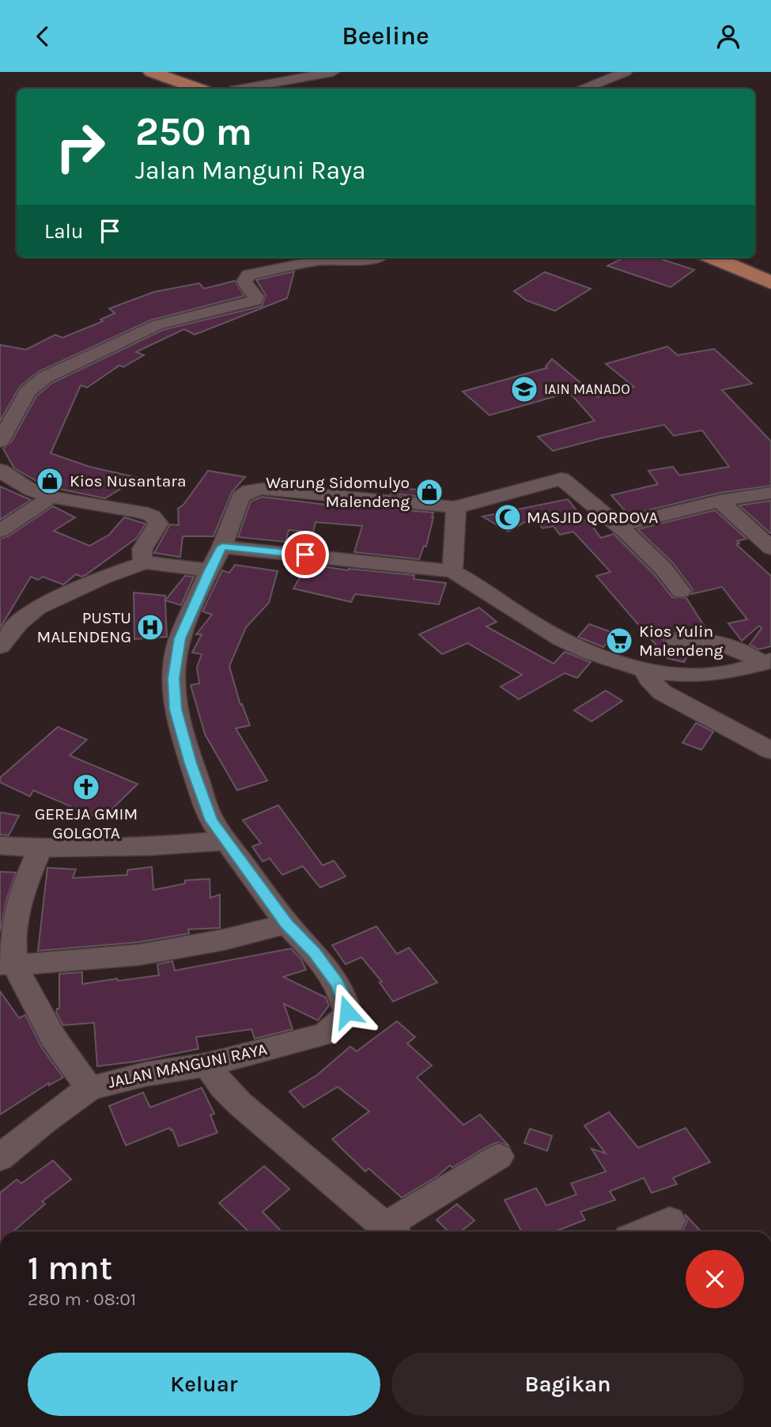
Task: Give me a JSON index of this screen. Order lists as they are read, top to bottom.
{
  "streets": {
    "street": ["JALAN MANGUNI RAYA"]
  },
  "places": {
    "school or university": ["IAIN MANADO"],
    "shop": ["Kios Nusantara", "Warung Sidomulyo Malendeng"],
    "mosque": ["MASJID QORDOVA"],
    "hospital": ["PUSTU MALENDENG"],
    "supermarket": ["Kios Yulin Malendeng"],
    "church": ["GEREJA GMIM GOLGOTA"]
  },
  "page": {
    "header": "Beeline",
    "turn": ["250 m", "Jalan Manguni Raya"],
    "then": "Lalu",
    "heading": ["1 mnt", "280 m · 08:01"],
    "buttons": ["Keluar", "Bagikan"]
  }
}
